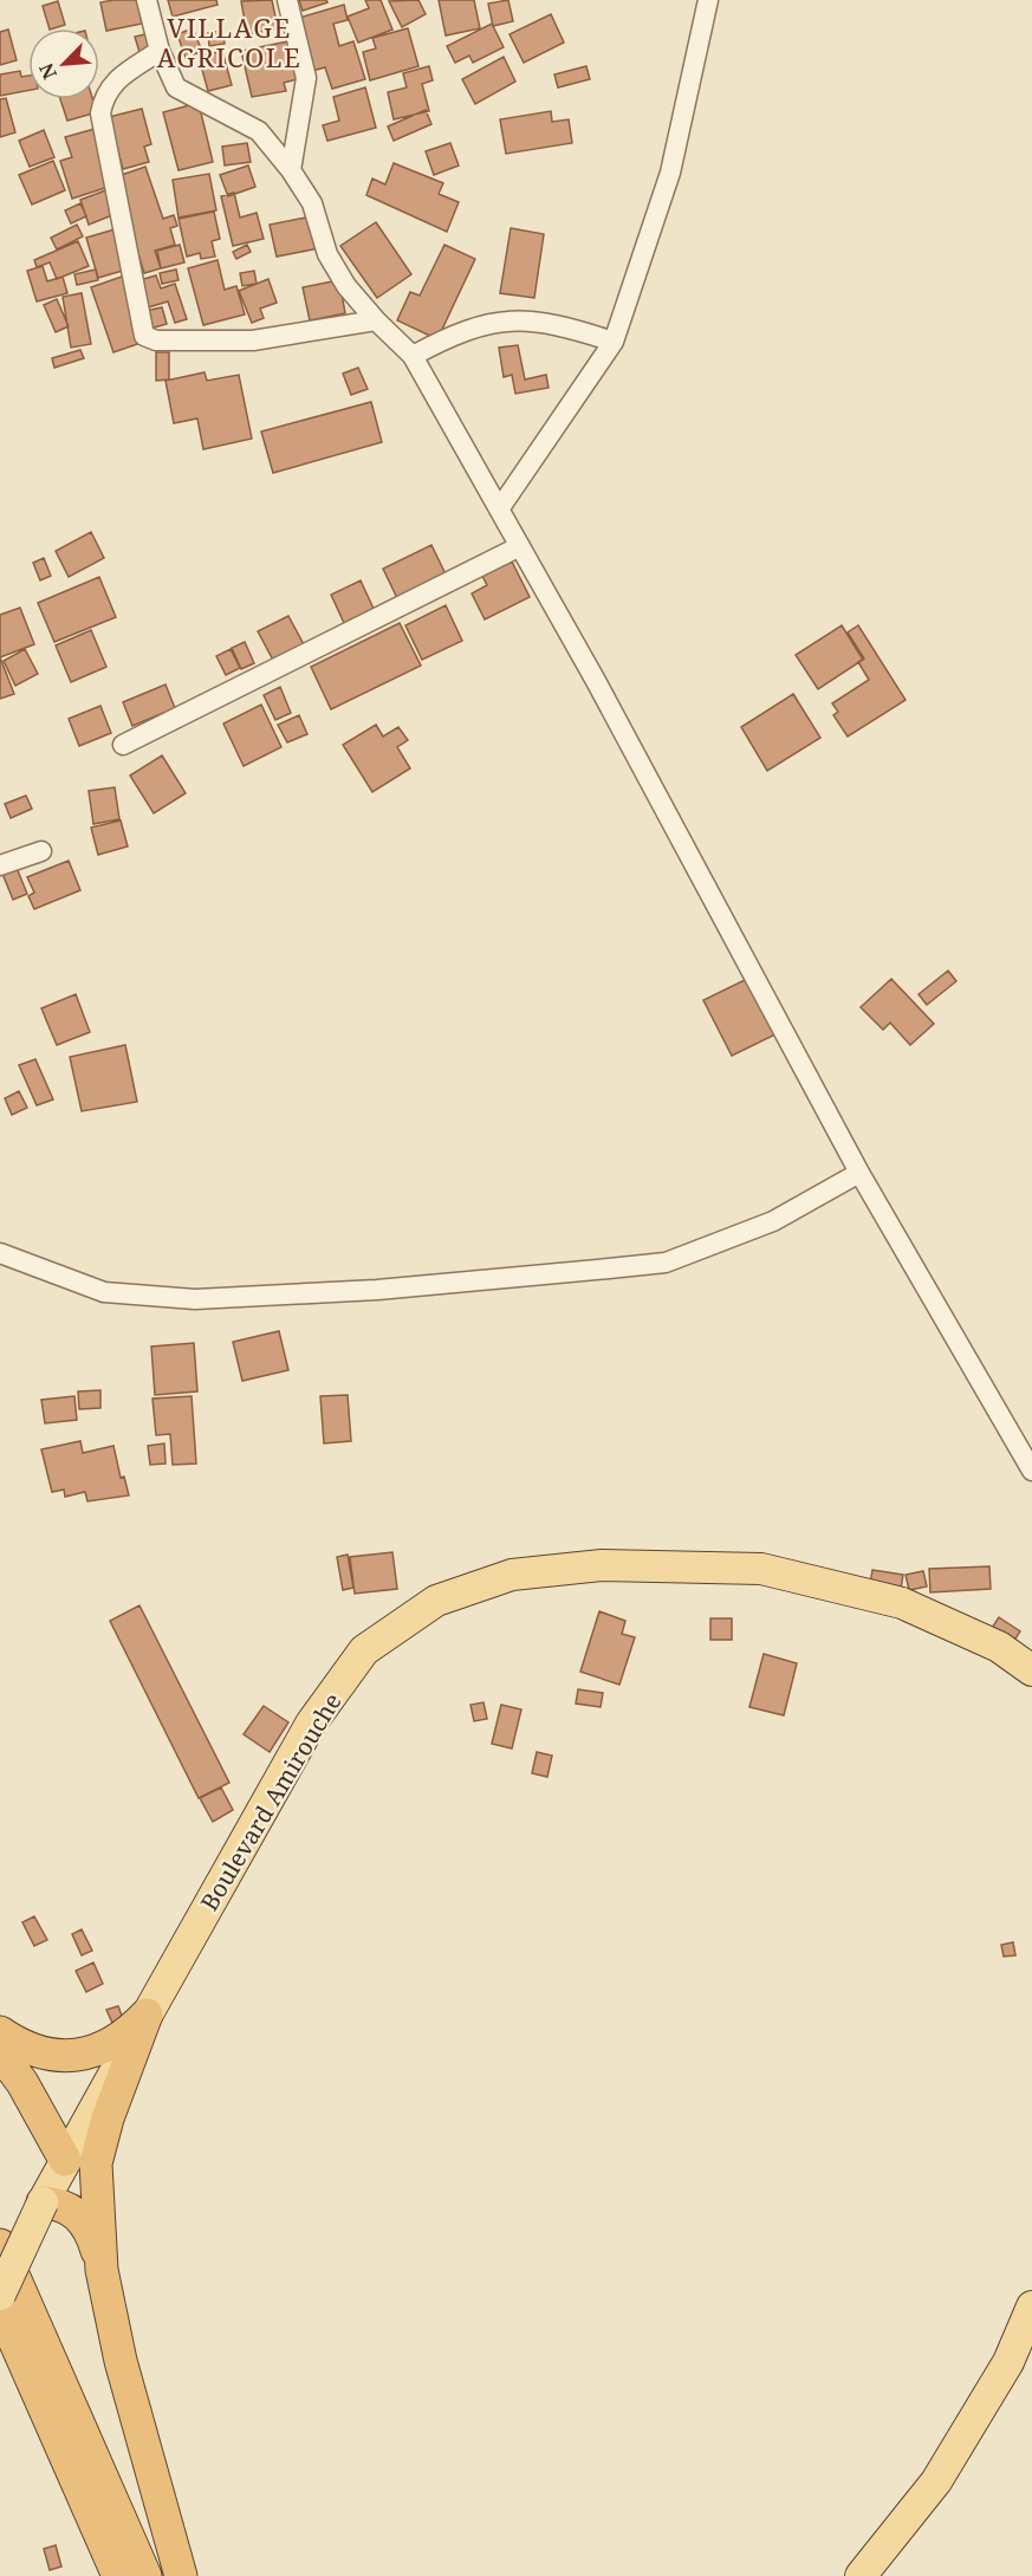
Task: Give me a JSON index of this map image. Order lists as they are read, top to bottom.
{
  "streets": {
    "main road": ["Boulevard Amirouche"]
  },
  "districts": ["VILLAGE AGRICOLE"],
  "north": "bottom left"
}
